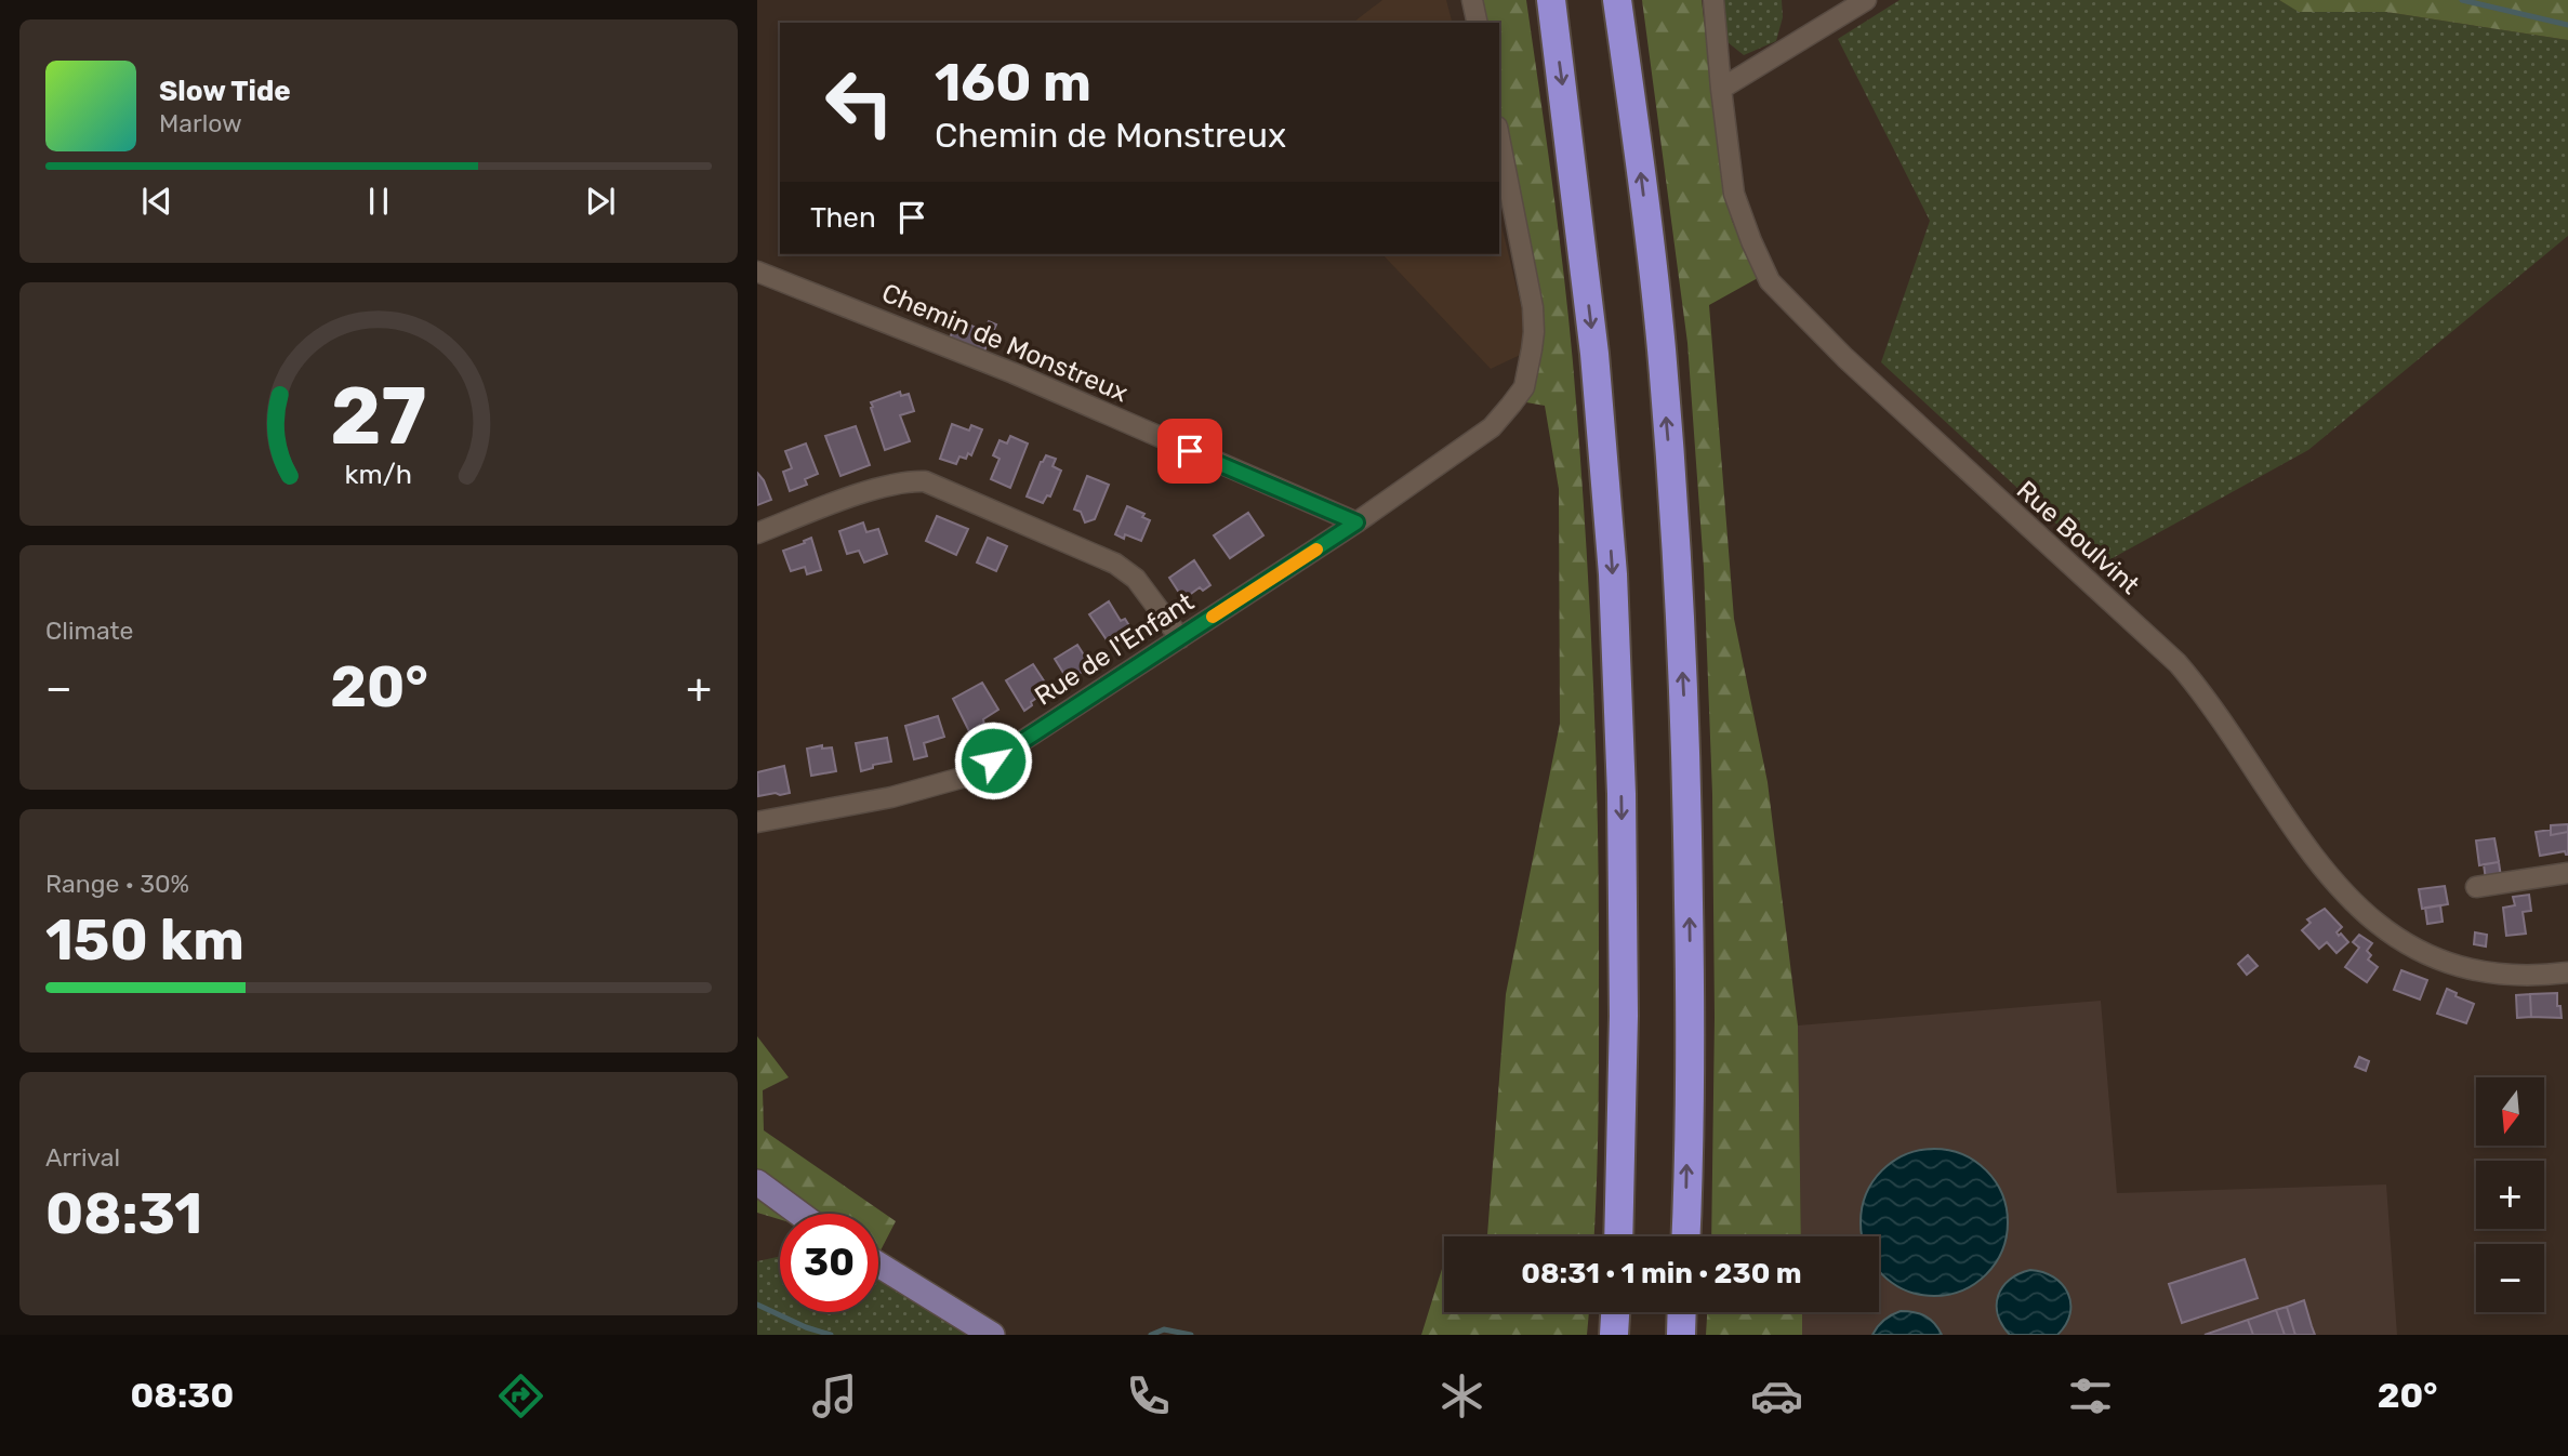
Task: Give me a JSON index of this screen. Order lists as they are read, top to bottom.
{
  "streets": {
    "street": ["Chemin de Monstreux", "Rue Boulvint", "Rue de l'Enfant"]
  },
  "crossings": [
    ["Chemin de Monstreux", "Rue de l'Enfant"]
  ],
  "north": "bottom",
  "page": {
    "turn": ["160 m", "Chemin de Monstreux"],
    "song": ["Slow Tide", "Marlow"],
    "then": "Then",
    "tile": [
      "Climate",
      ["Range · 30%", "150 km"],
      ["Arrival", "08:31"]
    ],
    "heat": ["−", "20°", "+"],
    "map_buttons": ["+", "−"],
    "limit": "30",
    "trip": "08:31 · 1 min · 230 m",
    "tabs": ["08:30", "20°"],
    "gauge": ["27", "km/h"]
  }
}
